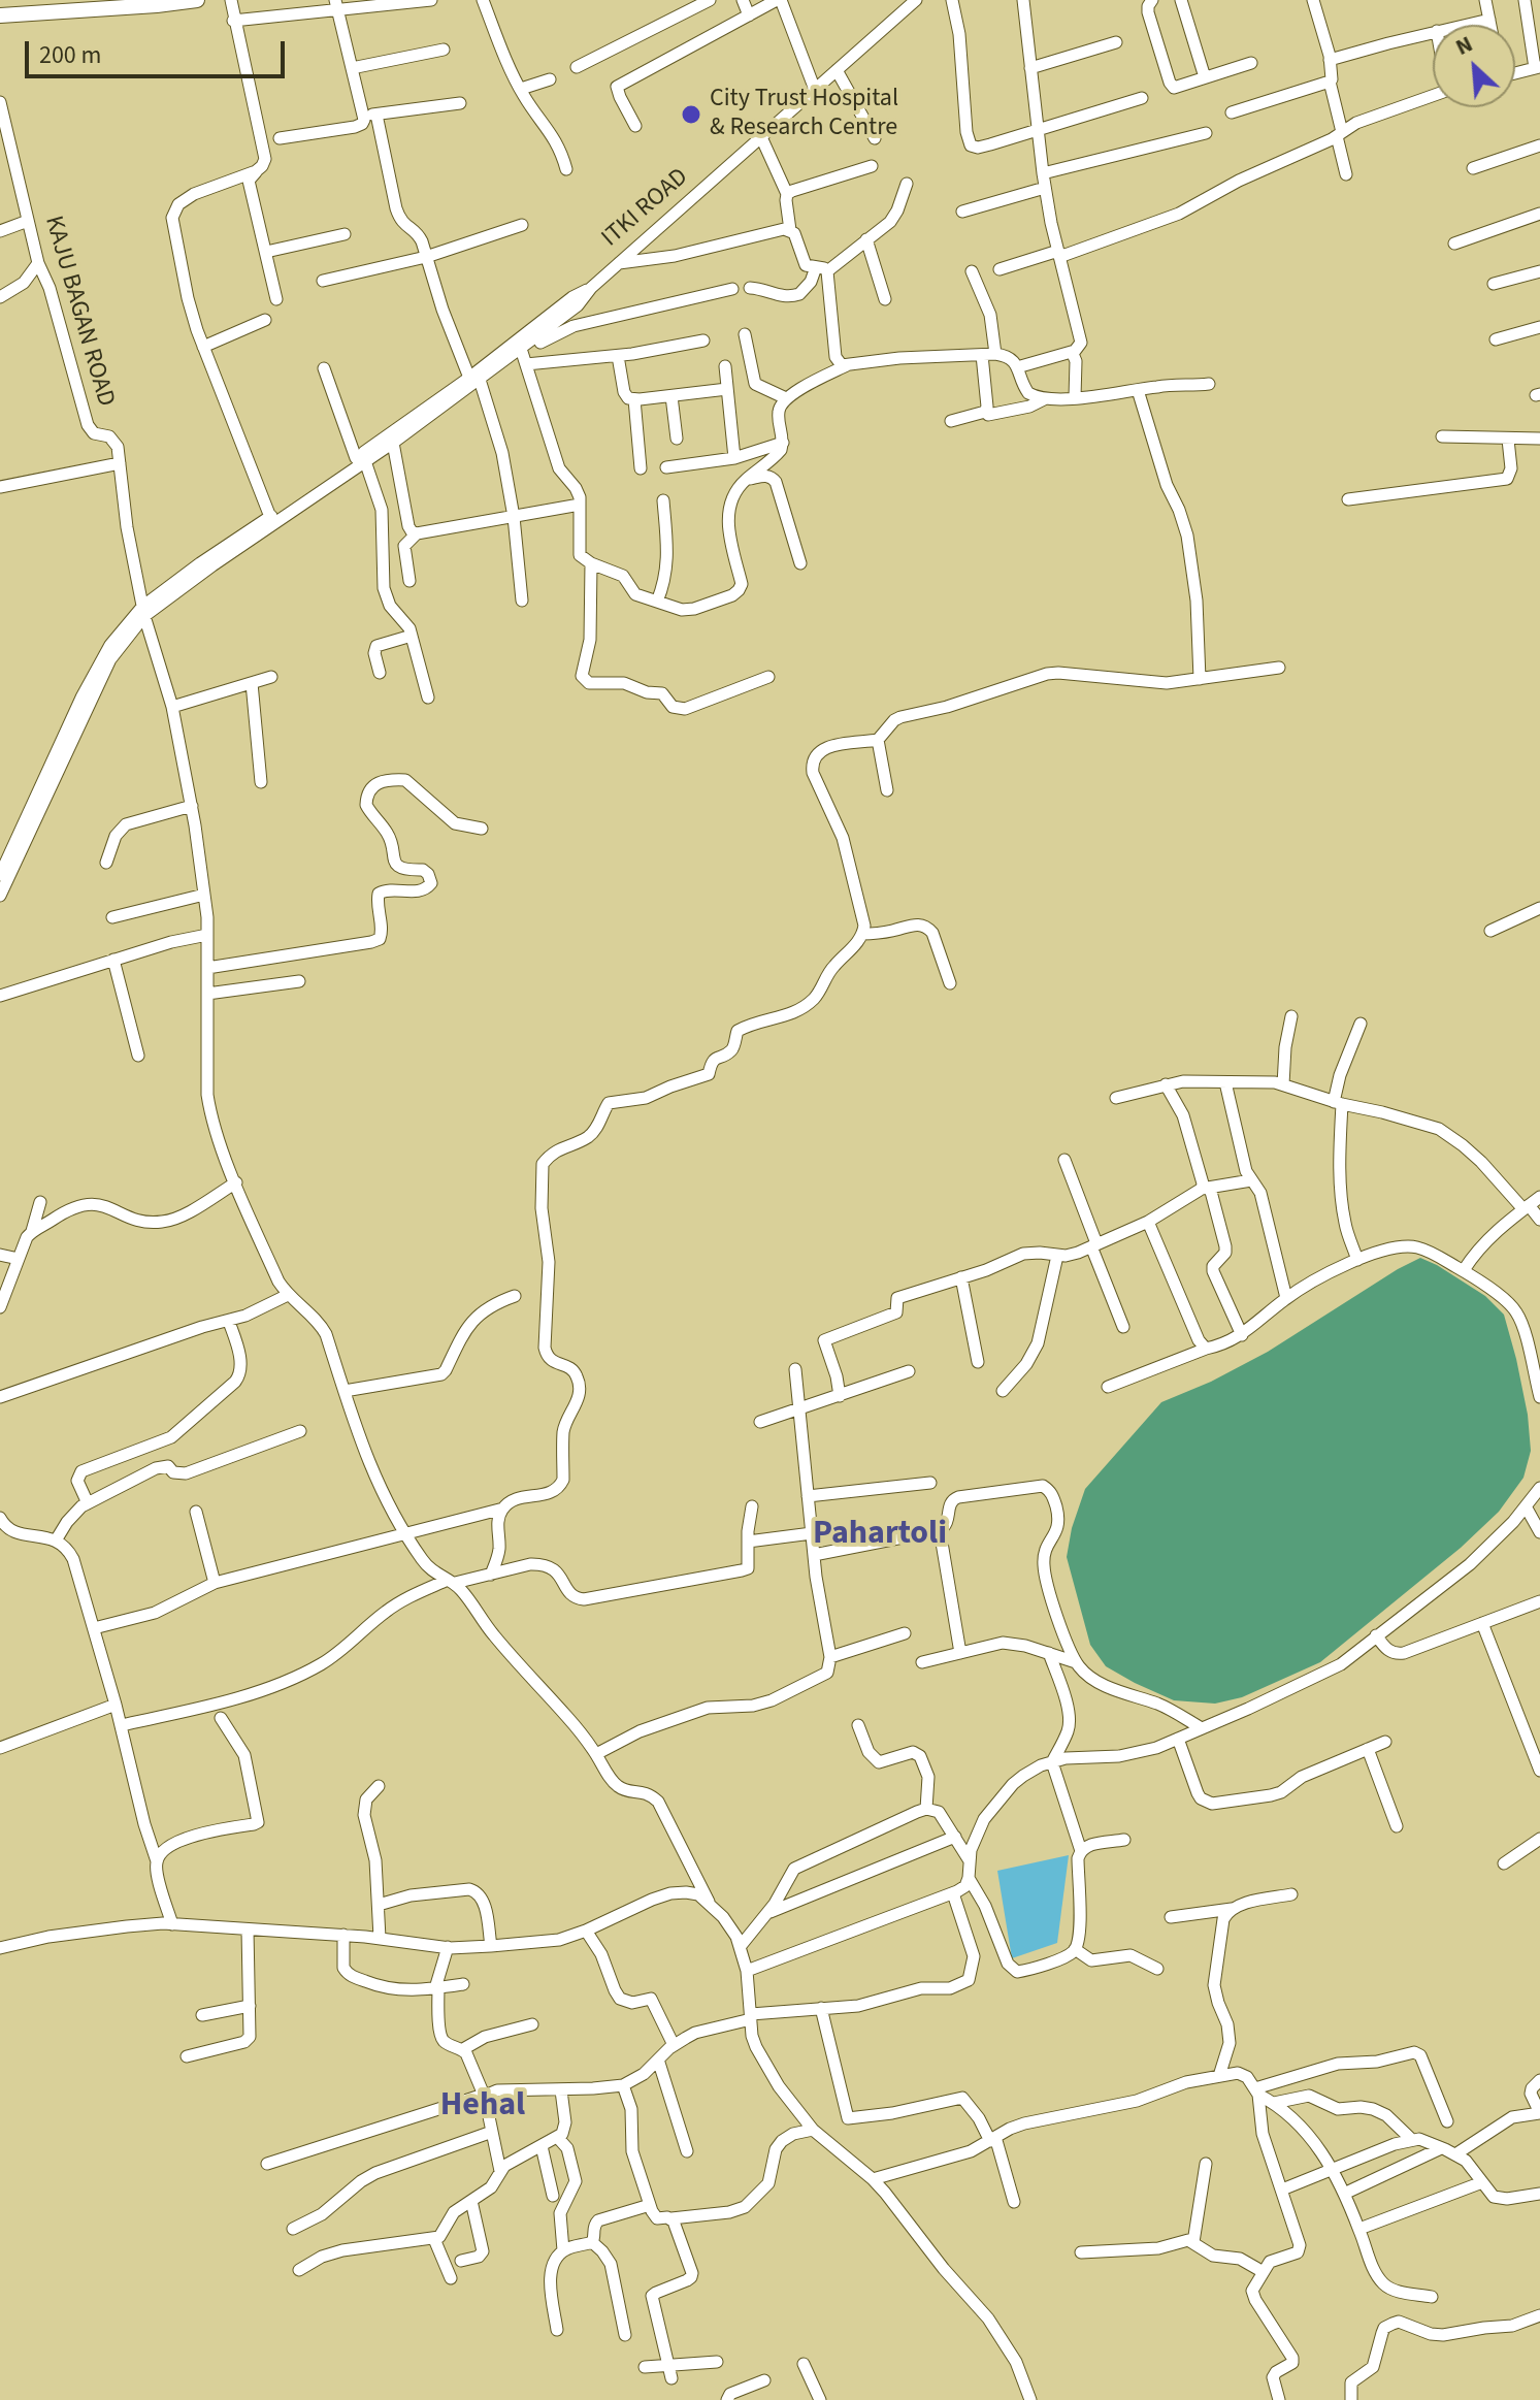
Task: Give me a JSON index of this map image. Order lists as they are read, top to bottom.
{
  "streets": {
    "street": ["ITKI ROAD", "KAJU BAGAN ROAD"]
  },
  "districts": ["Pahartoli", "Hehal"],
  "places": ["City Trust Hospital & Research Centre"],
  "scale_bar": "200 m",
  "north": "top left"
}
